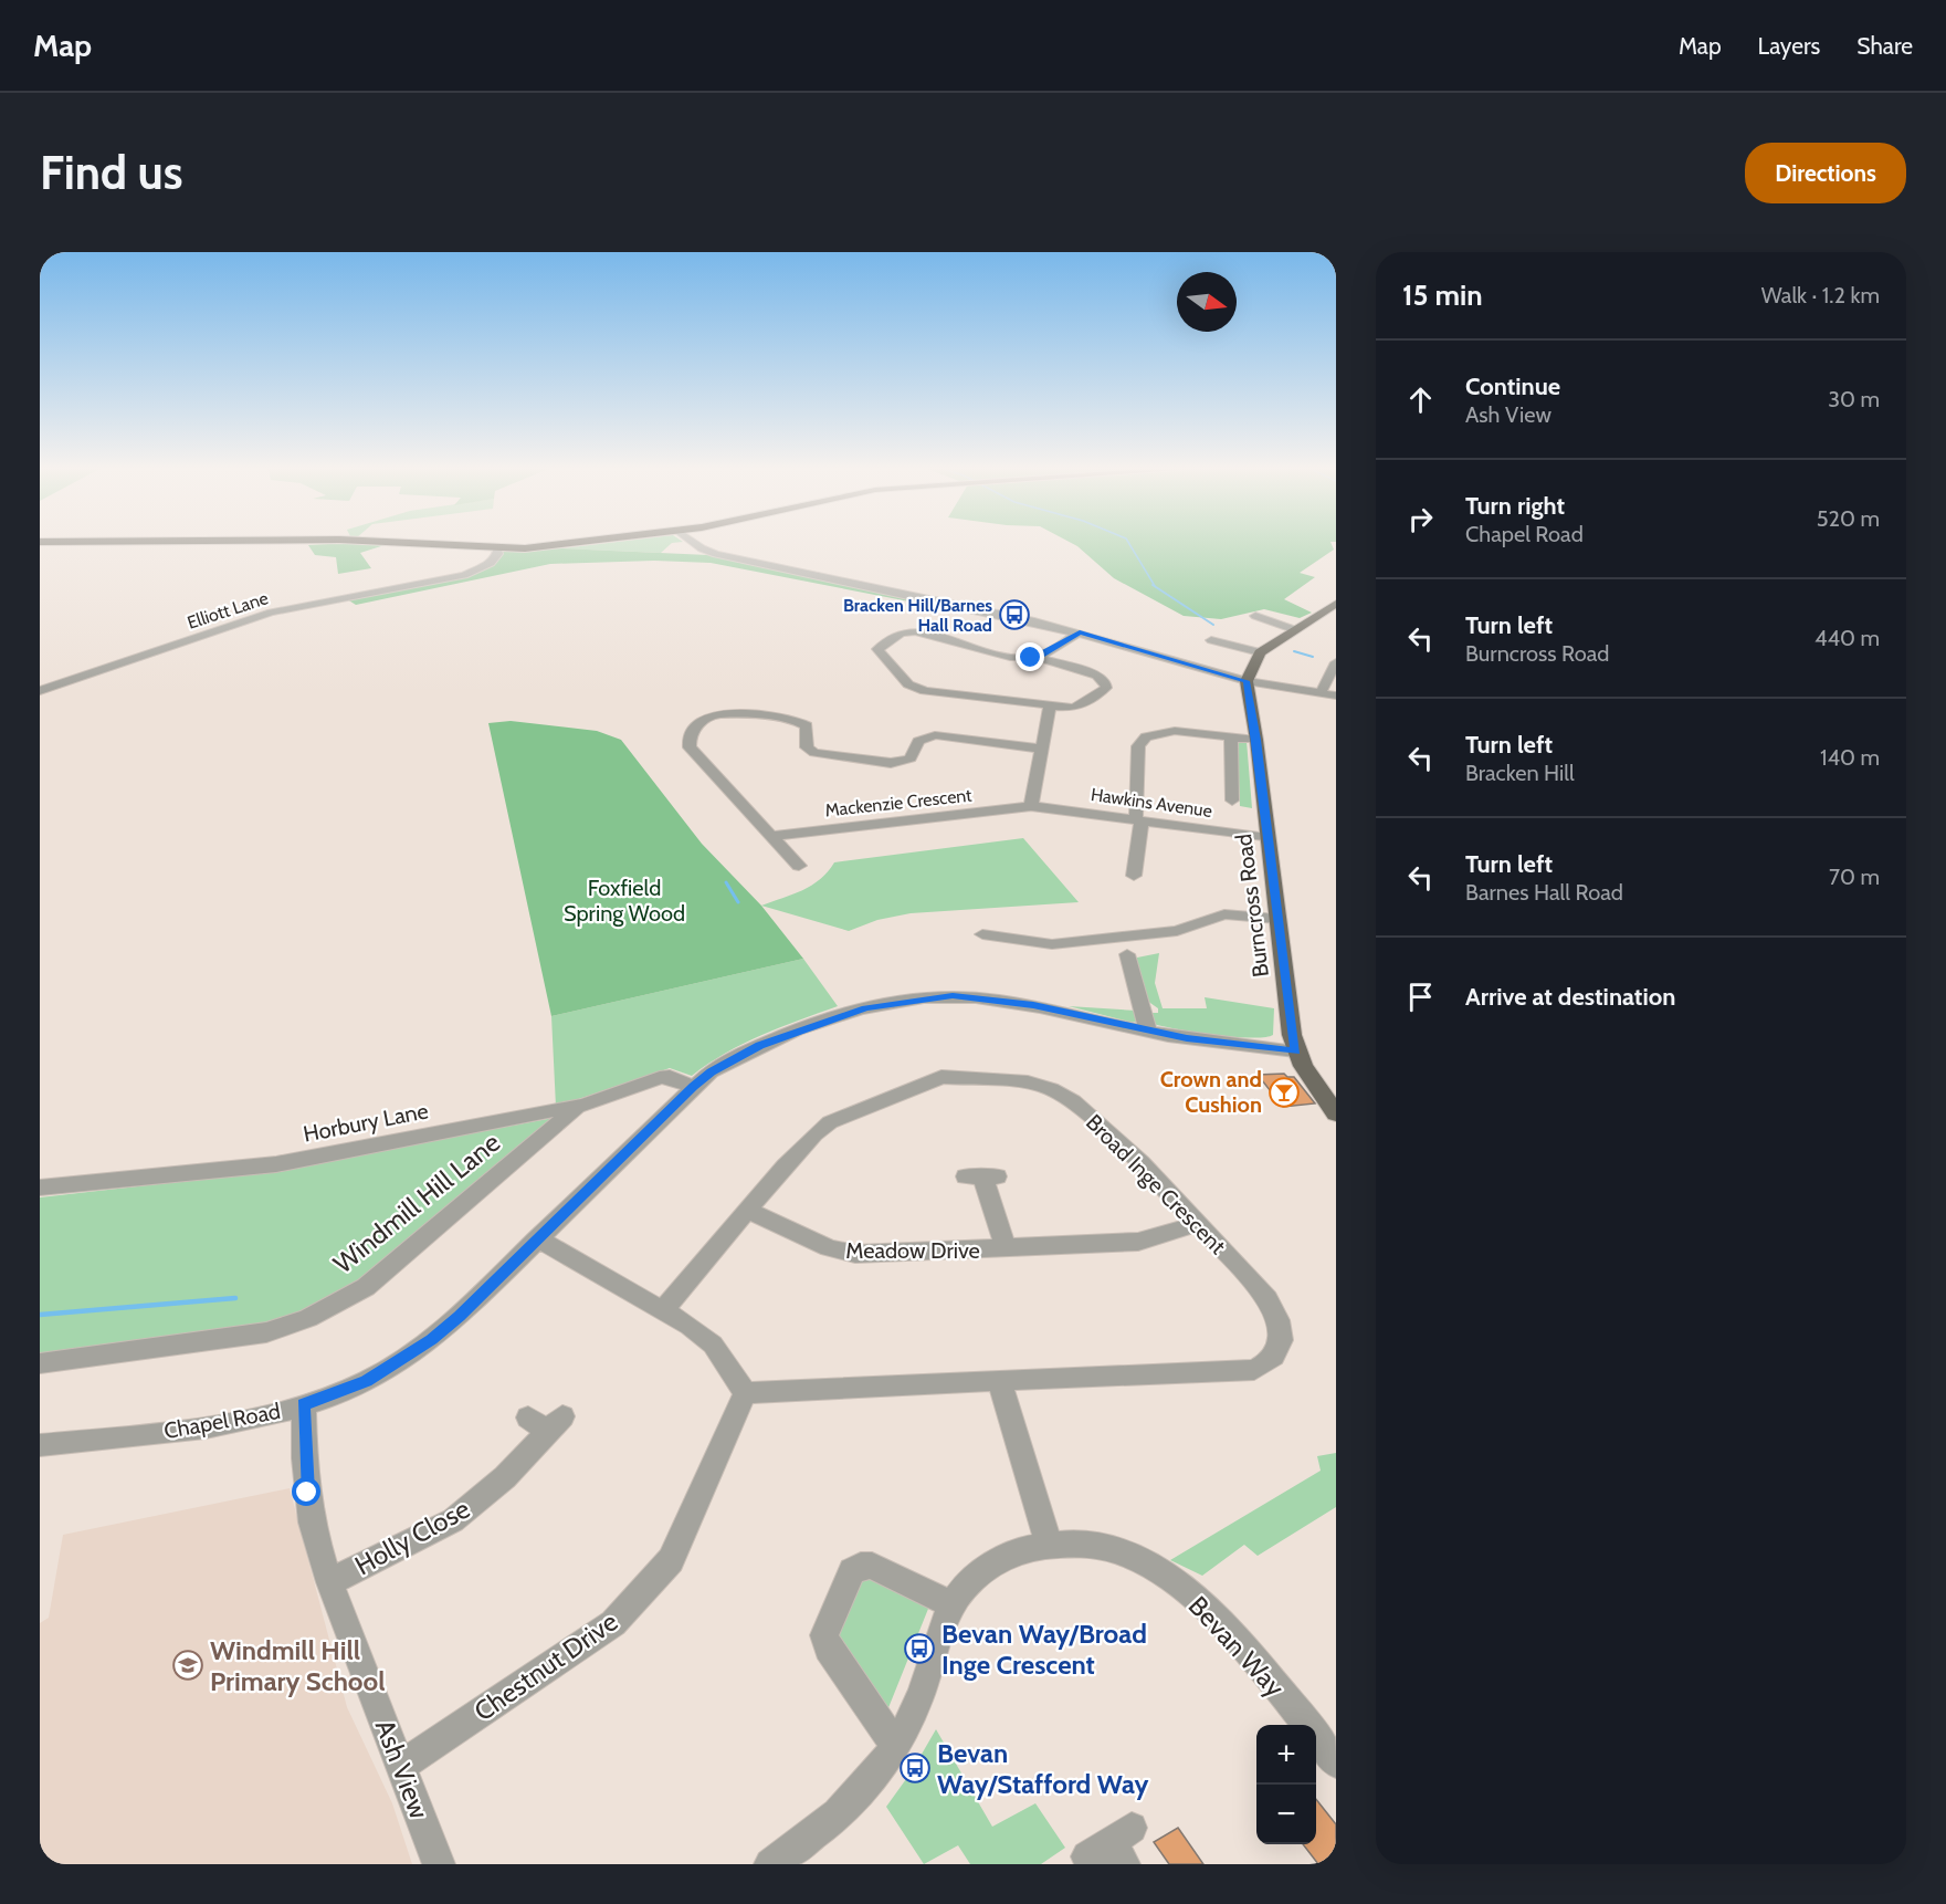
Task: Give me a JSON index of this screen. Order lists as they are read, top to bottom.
{
  "streets": {
    "main road": ["Burncross Road"],
    "street": [
      "Elliott Lane",
      "Mackenzie Crescent",
      "Hawkins Avenue",
      "Horbury Lane",
      "Broad Inge Crescent",
      "Windmill Hill Lane",
      "Meadow Drive",
      "Chapel Road",
      "Holly Close",
      "Bevan Way",
      "Chestnut Drive",
      "Ash View"
    ]
  },
  "crossings": [
    ["Mackenzie Crescent", "Hawkins Avenue"],
    ["Hawkins Avenue", "Burncross Road"],
    ["Burncross Road", "Chapel Road"],
    ["Horbury Lane", "Windmill Hill Lane"],
    ["Horbury Lane", "Chapel Road"],
    ["Broad Inge Crescent", "Meadow Drive"],
    ["Broad Inge Crescent", "Chestnut Drive"],
    ["Chapel Road", "Ash View"],
    ["Holly Close", "Ash View"],
    ["Chestnut Drive", "Ash View"]
  ],
  "parks": ["Foxfield Spring Wood"],
  "places": {
    "bus stop": ["Bracken Hill/Barnes Hall Road", "Bevan Way/Broad Inge Crescent", "Bevan Way/Stafford Way"],
    "bar": ["Crown and Cushion"],
    "school or university": ["Windmill Hill Primary School"]
  },
  "north": "right",
  "page": {
    "header": "Map",
    "nav": ["Map", "Layers", "Share"],
    "buttons": "Directions",
    "title": "Find us",
    "heading": ["15 min", "Walk · 1.2 km"],
    "list": [
      ["Continue", "Ash View", "30 m"],
      ["Turn right", "Chapel Road", "520 m"],
      ["Turn left", "Burncross Road", "440 m"],
      ["Turn left", "Bracken Hill", "140 m"],
      ["Turn left", "Barnes Hall Road", "70 m"],
      "Arrive at destination"
    ],
    "map_buttons": ["+", "−"]
  }
}
